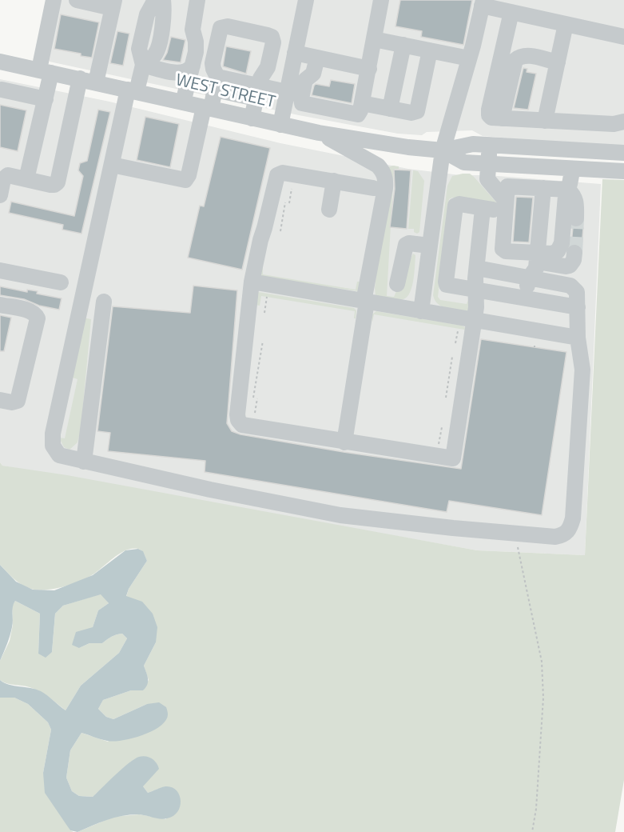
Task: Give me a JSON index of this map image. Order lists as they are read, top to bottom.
{
  "streets": {
    "street": ["WEST STREET"]
  }
}
